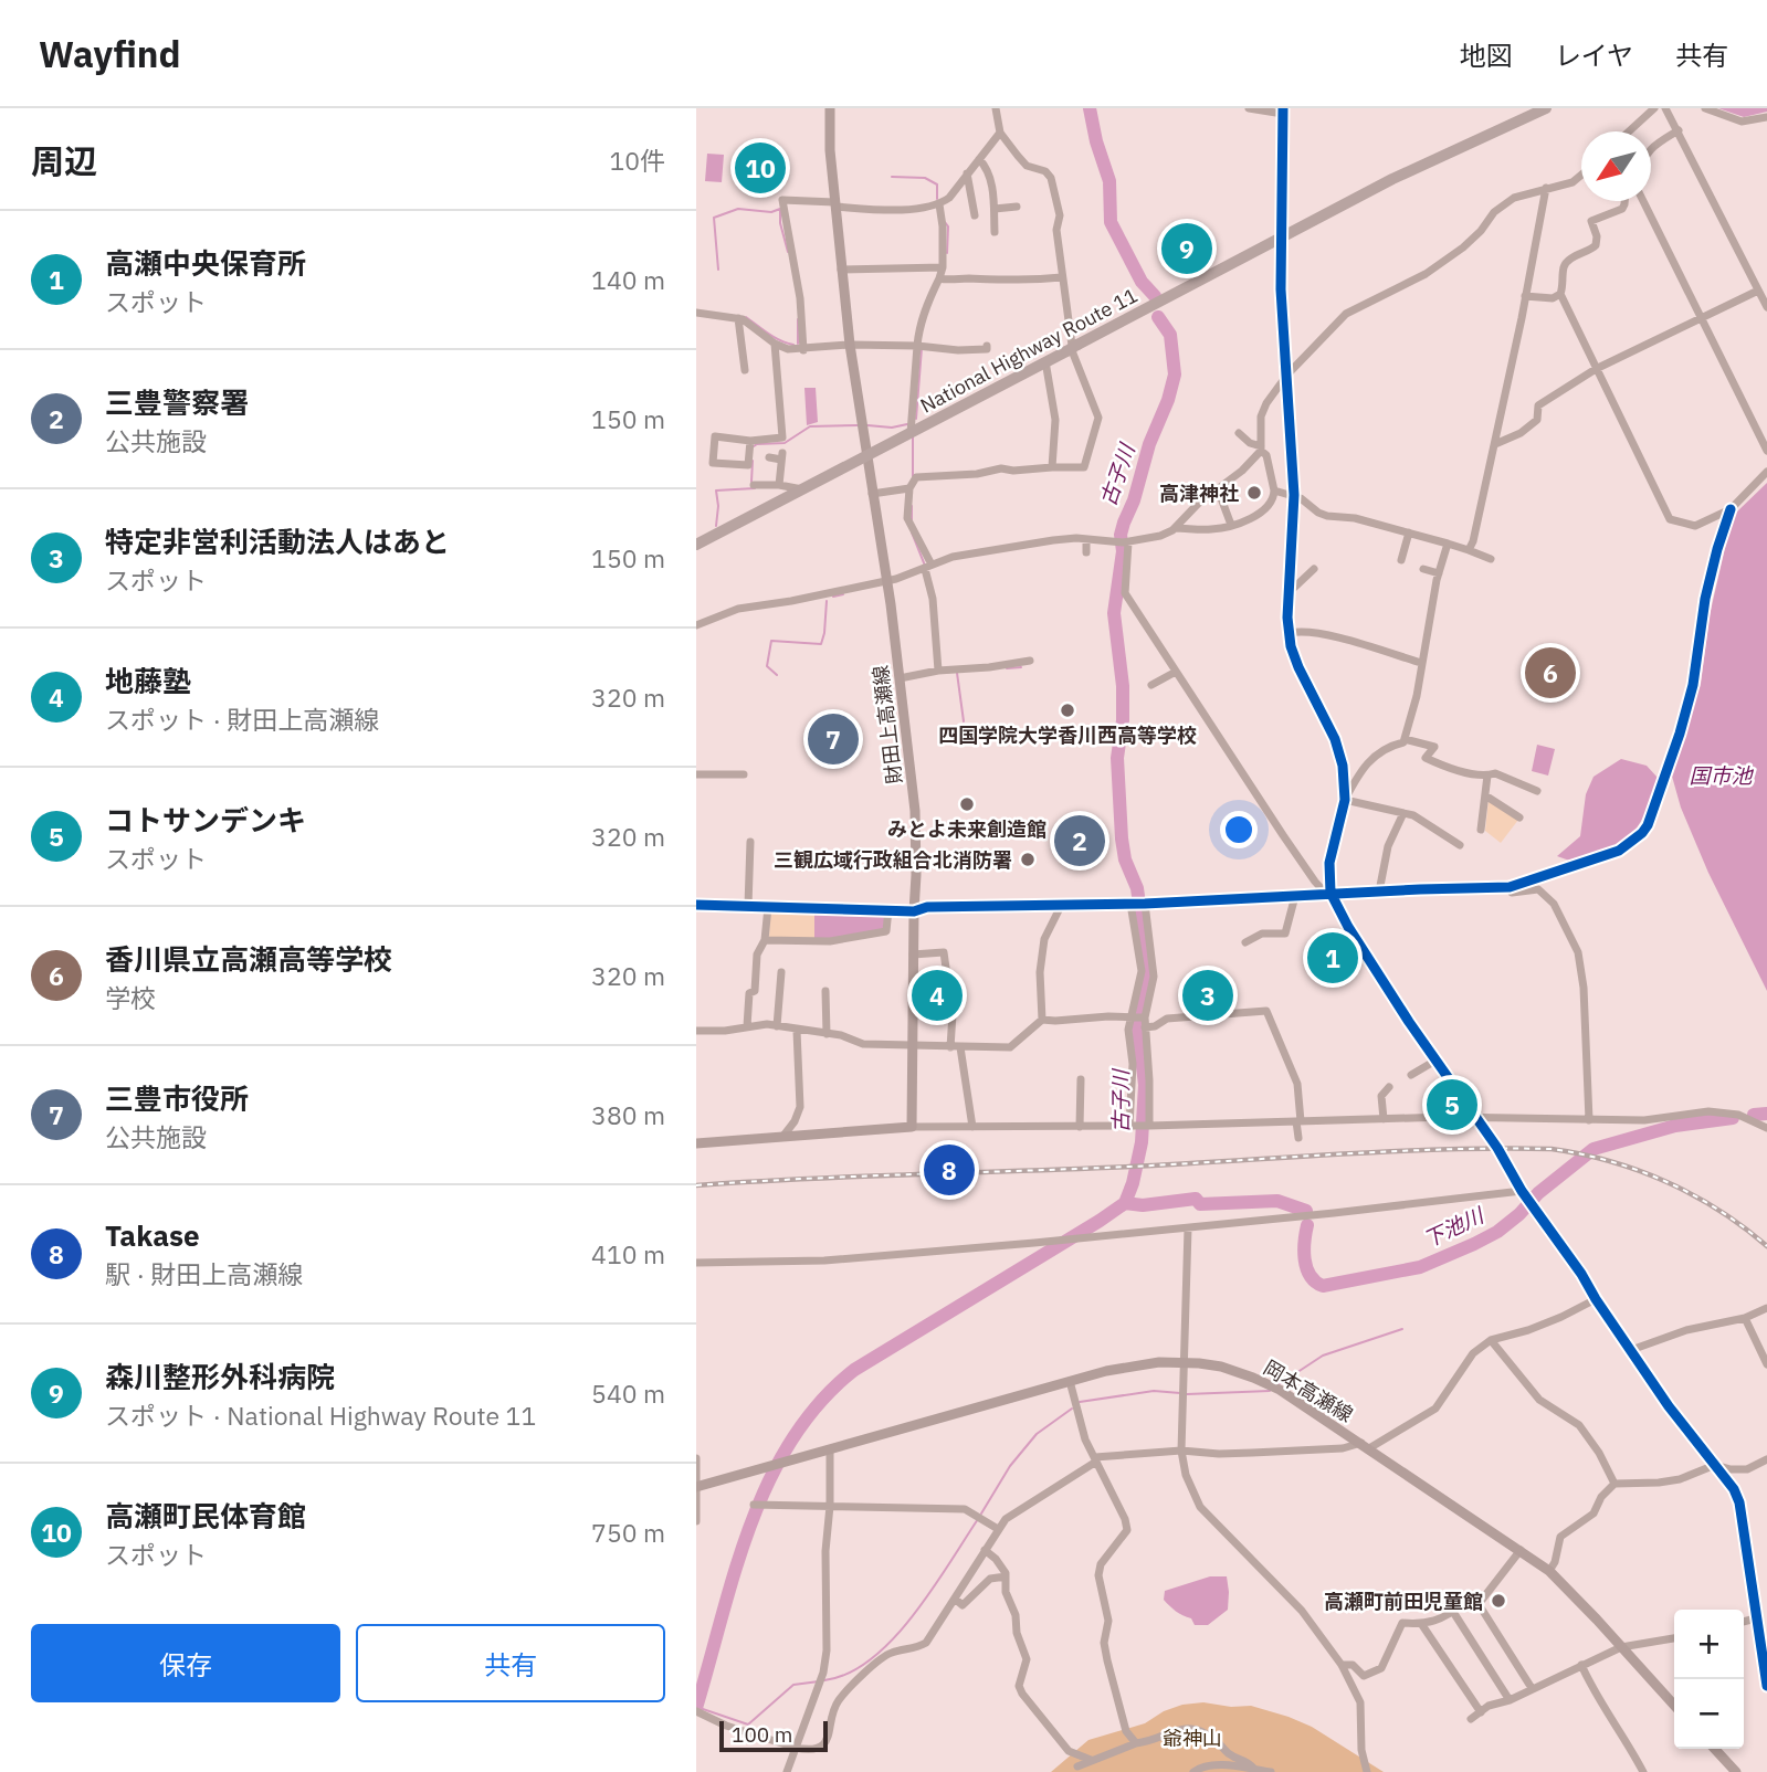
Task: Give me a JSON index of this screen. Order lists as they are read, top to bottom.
{
  "streets": {
    "highway": ["National Highway Route 11"],
    "main road": ["財田上高瀬線", "岡本高瀬線"]
  },
  "crossings": [
    ["National Highway Route 11", "財田上高瀬線"]
  ],
  "water": ["古子川", "国市池", "下池川"],
  "parks": ["爺神山"],
  "places": [
    "高津神社",
    "四国学院大学香川西高等学校",
    "みとよ未来創造館",
    "三観広域行政組合北消防署",
    "高瀬町前田児童館"
  ],
  "scale_bar": "100 m",
  "north": "bottom left",
  "page": {
    "header": "Wayfind",
    "nav": ["地図", "レイヤ", "共有"],
    "heading": ["周辺", "10件"],
    "pins": [
      "10",
      "9",
      "6",
      "7",
      "2",
      "1",
      "3",
      "4",
      "5",
      "8"
    ],
    "list": [
      {
        "mark": "1",
        "name": "高瀬中央保育所",
        "note": "スポット",
        "value": "140 m"
      },
      {
        "mark": "2",
        "name": "三豊警察署",
        "note": "公共施設",
        "value": "150 m"
      },
      {
        "mark": "3",
        "name": "特定非営利活動法人はあと",
        "note": "スポット",
        "value": "150 m"
      },
      {
        "mark": "4",
        "name": "地藤塾",
        "note": "スポット · 財田上高瀬線",
        "value": "320 m"
      },
      {
        "mark": "5",
        "name": "コトサンデンキ",
        "note": "スポット",
        "value": "320 m"
      },
      {
        "mark": "6",
        "name": "香川県立高瀬高等学校",
        "note": "学校",
        "value": "320 m"
      },
      {
        "mark": "7",
        "name": "三豊市役所",
        "note": "公共施設",
        "value": "380 m"
      },
      {
        "mark": "8",
        "name": "Takase",
        "note": "駅 · 財田上高瀬線",
        "value": "410 m"
      },
      {
        "mark": "9",
        "name": "森川整形外科病院",
        "note": "スポット · National Highway Route 11",
        "value": "540 m"
      },
      {
        "mark": "10",
        "name": "高瀬町民体育館",
        "note": "スポット",
        "value": "750 m"
      }
    ],
    "buttons": ["保存", "共有"],
    "map_buttons": ["+", "−"],
    "scale": "100 m"
  }
}
